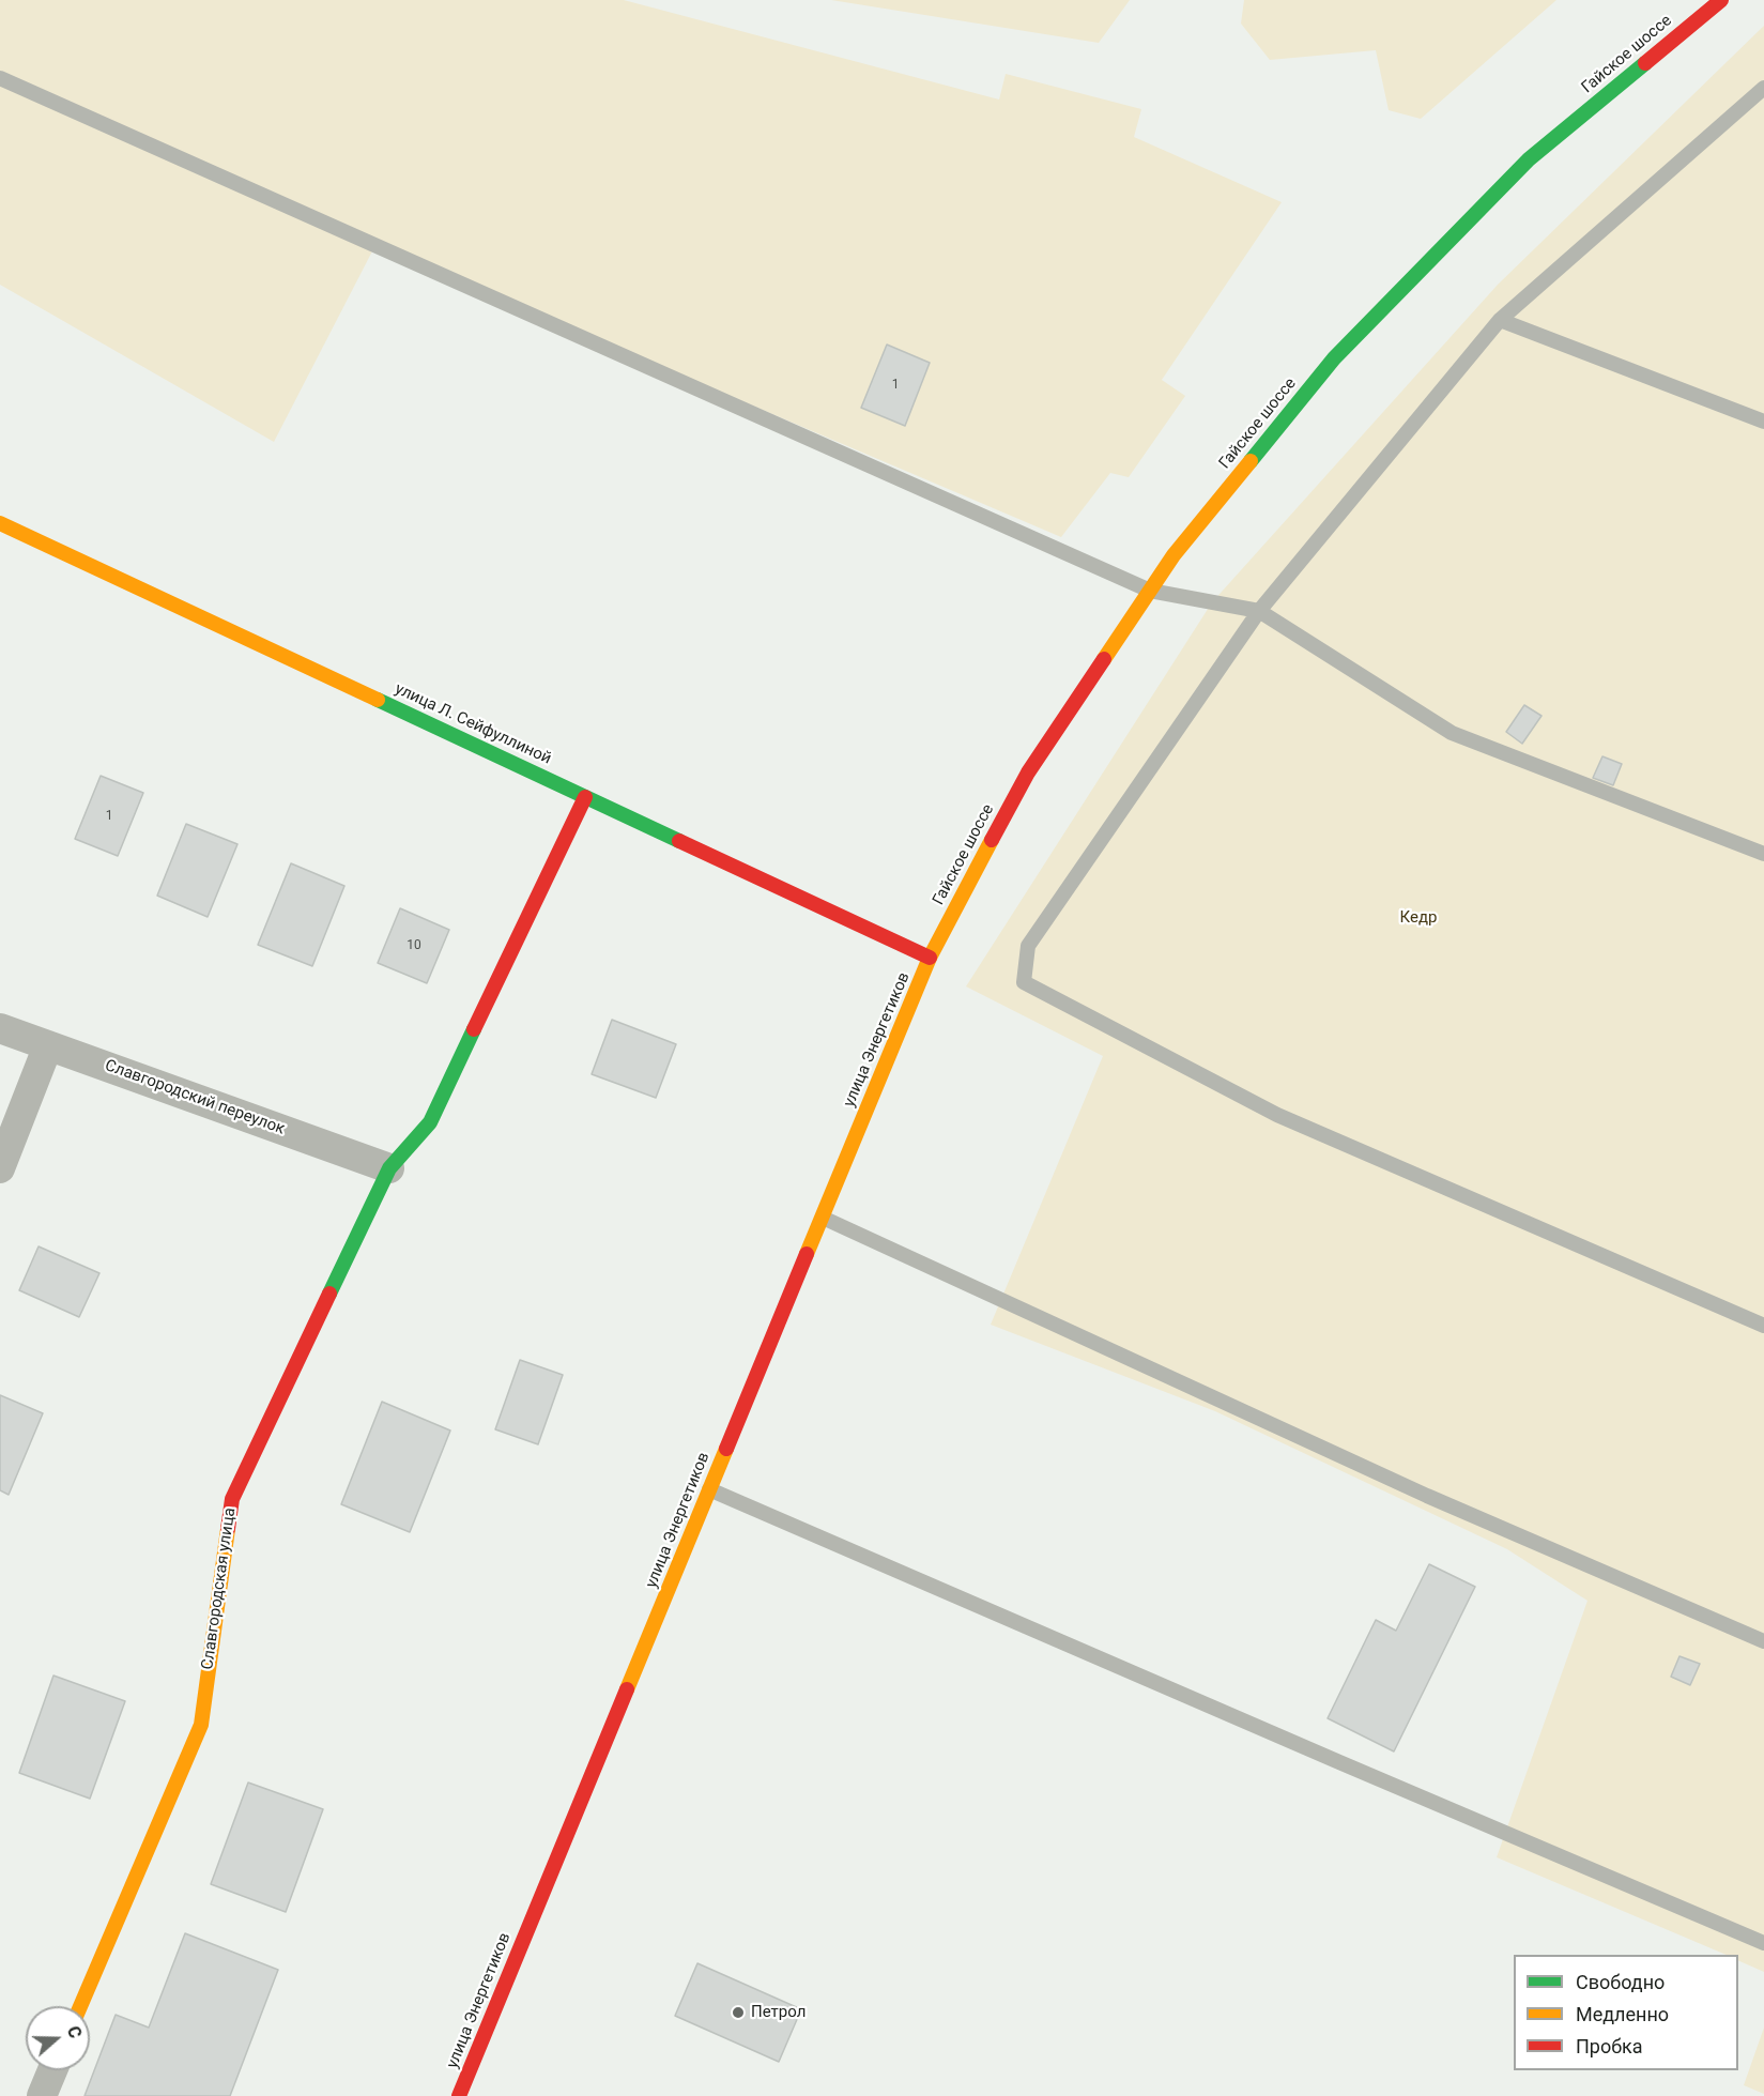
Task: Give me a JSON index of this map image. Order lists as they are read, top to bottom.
{
  "streets": {
    "main road": [
      "Гайское шоссе",
      "улица Л. Сейфуллиной",
      "улица Энергетиков",
      "Славгородская улица"
    ],
    "street": ["Славгородский переулок"]
  },
  "crossings": [
    ["Гайское шоссе", "улица Л. Сейфуллиной"],
    ["Гайское шоссе", "улица Энергетиков"],
    ["улица Л. Сейфуллиной", "улица Энергетиков"],
    ["улица Л. Сейфуллиной", "Славгородская улица"],
    ["Славгородский переулок", "Славгородская улица"]
  ],
  "parks": ["Кедр"],
  "places": ["Петрол"],
  "house_numbers": ["1", "1", "10"],
  "legend": ["Свободно", "Медленно", "Пробка"],
  "north": "right"
}
